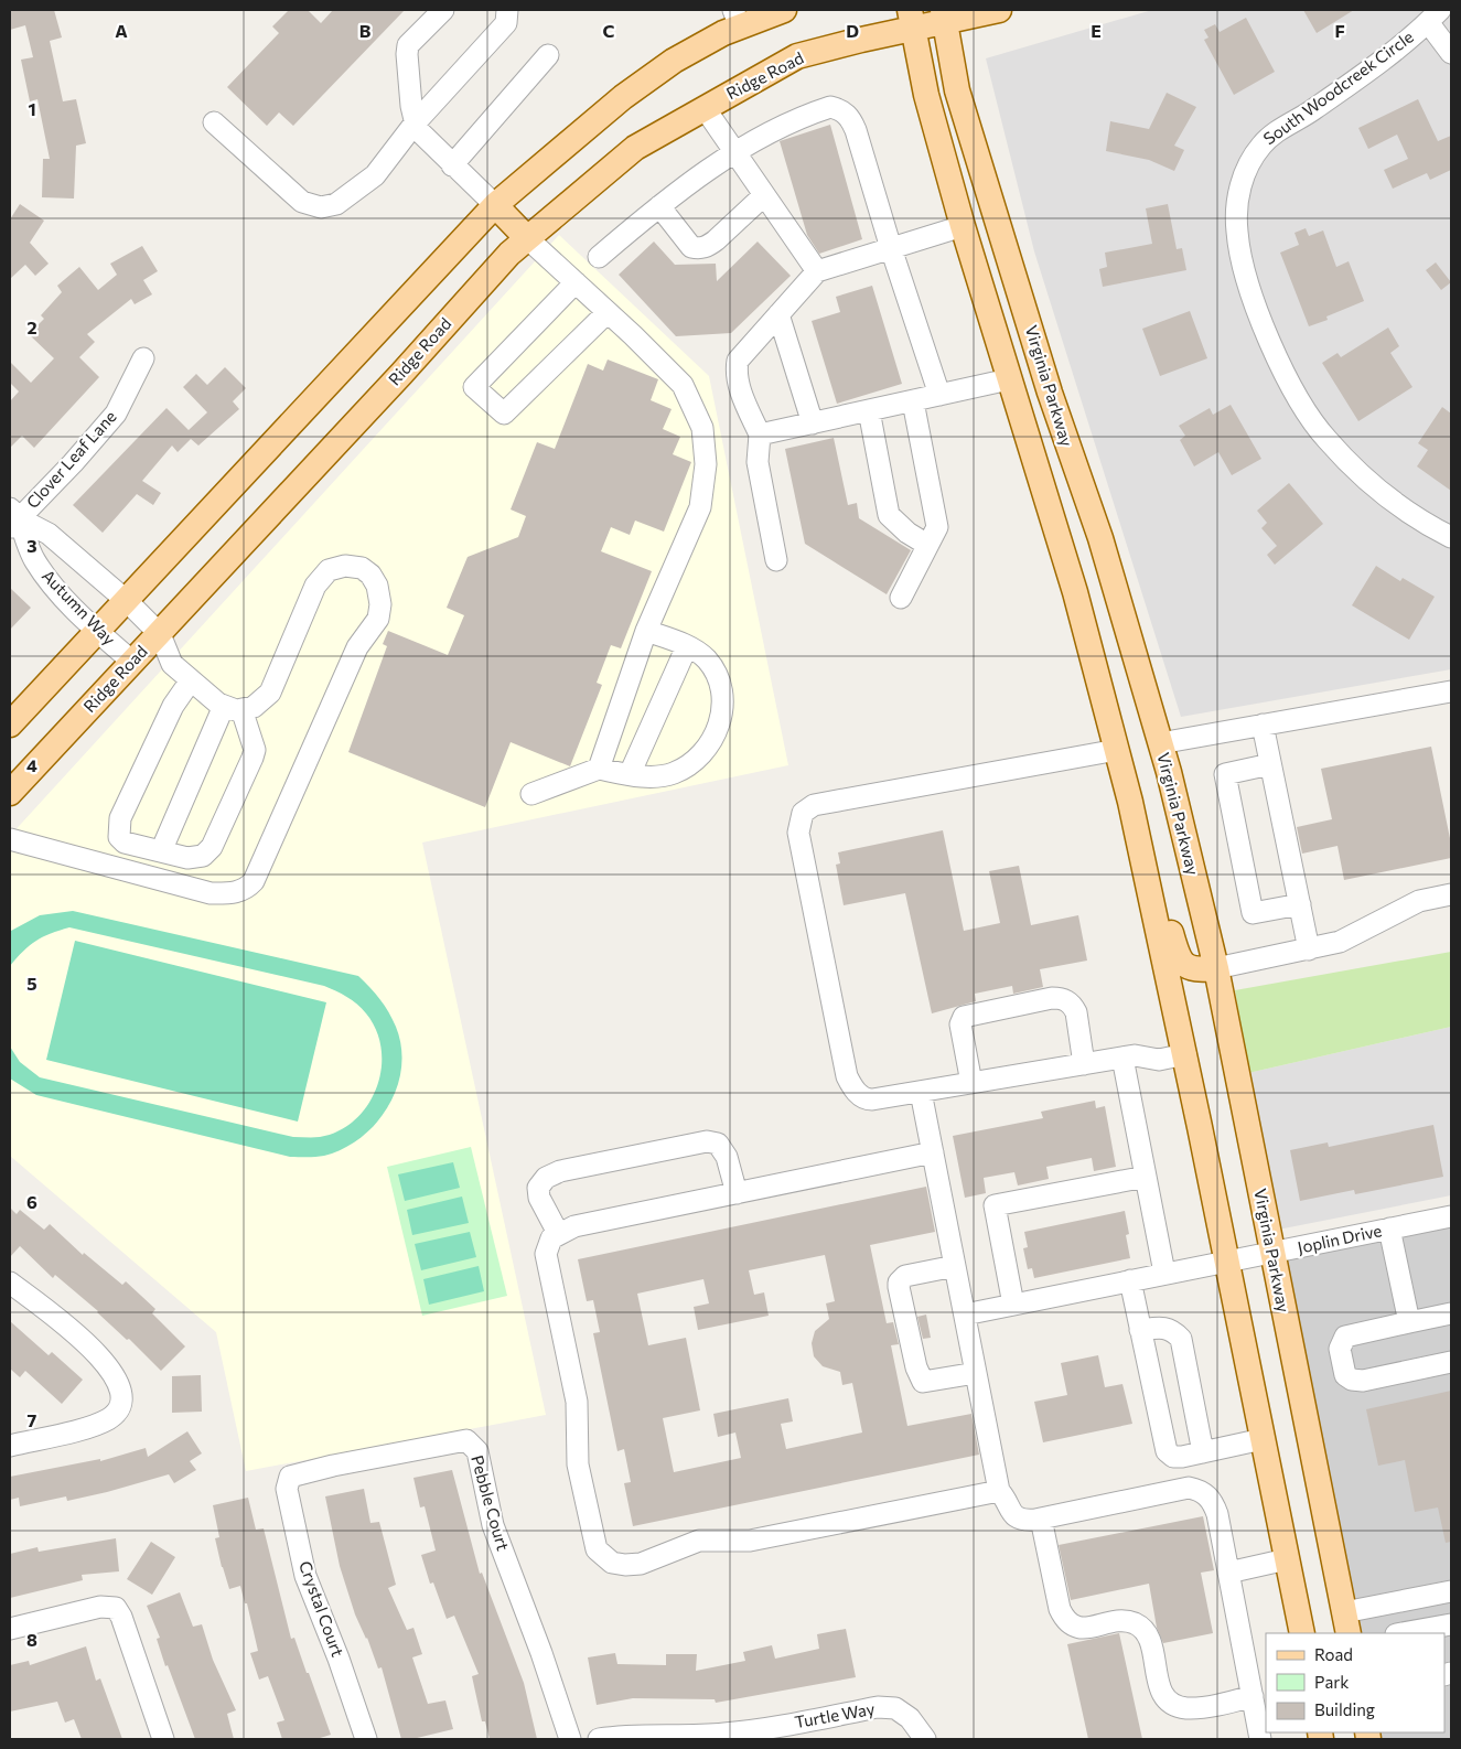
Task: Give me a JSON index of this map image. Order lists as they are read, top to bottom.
{
  "streets": {
    "main road": ["Ridge Road", "Virginia Parkway"],
    "street": [
      "South Woodcreek Circle",
      "Clover Leaf Lane",
      "Autumn Way",
      "Joplin Drive",
      "Pebble Court",
      "Crystal Court",
      "Turtle Way"
    ]
  },
  "crossings": [
    ["Ridge Road", "Virginia Parkway"],
    ["Ridge Road", "Autumn Way"],
    ["Virginia Parkway", "Joplin Drive"],
    ["Clover Leaf Lane", "Autumn Way"],
    ["Pebble Court", "Crystal Court"]
  ],
  "legend": ["Road", "Park", "Building"],
  "grid": {
    "columns": [
      "A",
      "B",
      "C",
      "D",
      "E",
      "F"
    ],
    "rows": [
      "1",
      "2",
      "3",
      "4",
      "5",
      "6",
      "7",
      "8"
    ]
  }
}
